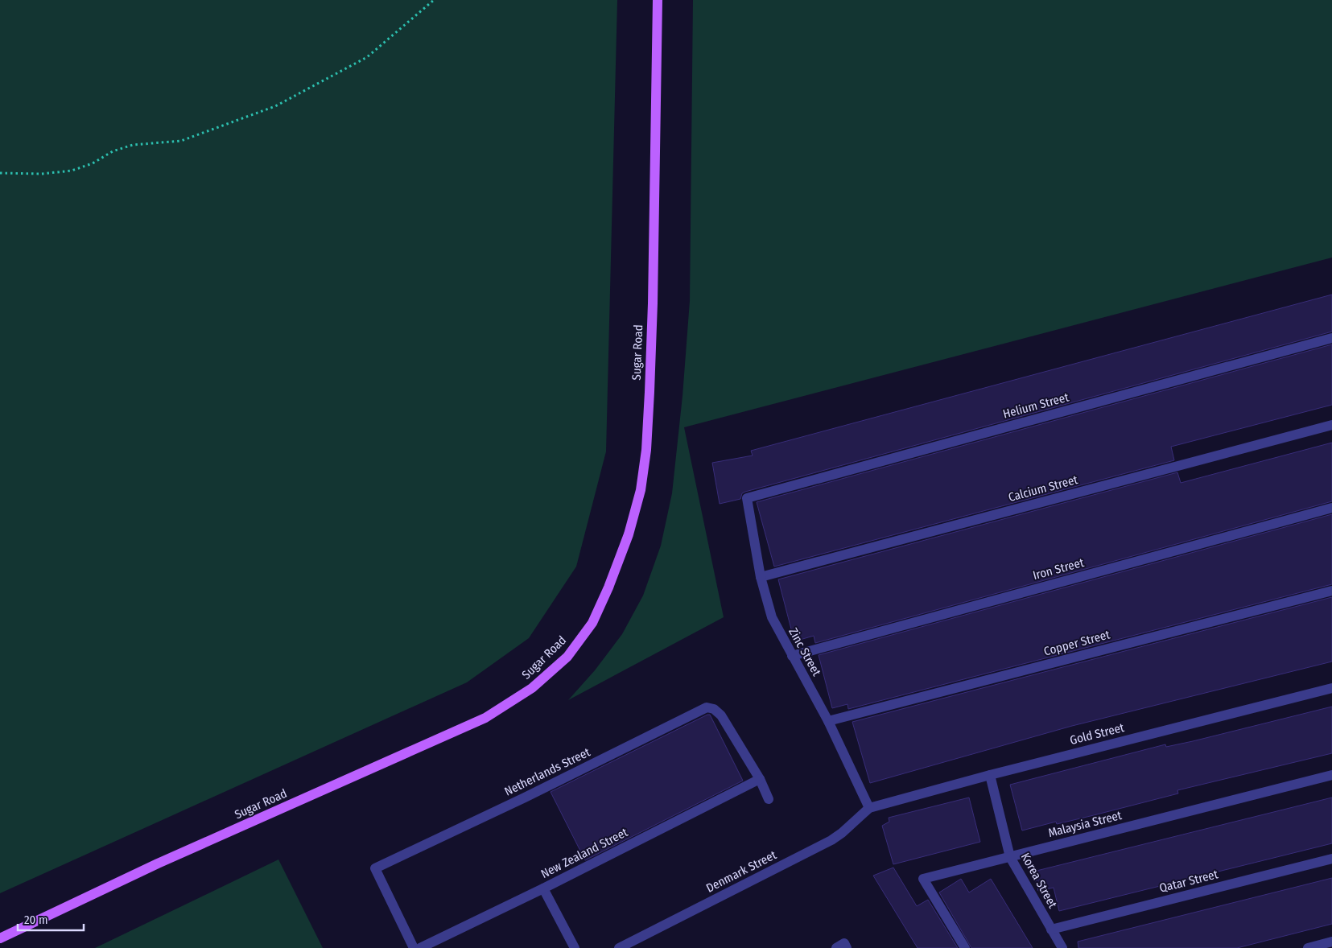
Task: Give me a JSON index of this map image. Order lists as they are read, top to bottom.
{
  "streets": {
    "main road": ["Sugar Road"],
    "street": [
      "Helium Street",
      "Calcium Street",
      "Iron Street",
      "Copper Street",
      "Zinc Street",
      "Gold Street",
      "Netherlands Street",
      "Malaysia Street",
      "New Zealand Street",
      "Denmark Street",
      "Korea Street",
      "Qatar Street"
    ]
  },
  "crossings": [
    ["Helium Street", "Zinc Street"],
    ["Calcium Street", "Zinc Street"],
    ["Iron Street", "Zinc Street"],
    ["Copper Street", "Zinc Street"],
    ["Zinc Street", "Gold Street"],
    ["Zinc Street", "Denmark Street"],
    ["Gold Street", "Denmark Street"],
    ["Gold Street", "Korea Street"],
    ["Netherlands Street", "New Zealand Street"],
    ["Malaysia Street", "Korea Street"],
    ["Korea Street", "Qatar Street"]
  ],
  "scale_bar": "20 m"
}
